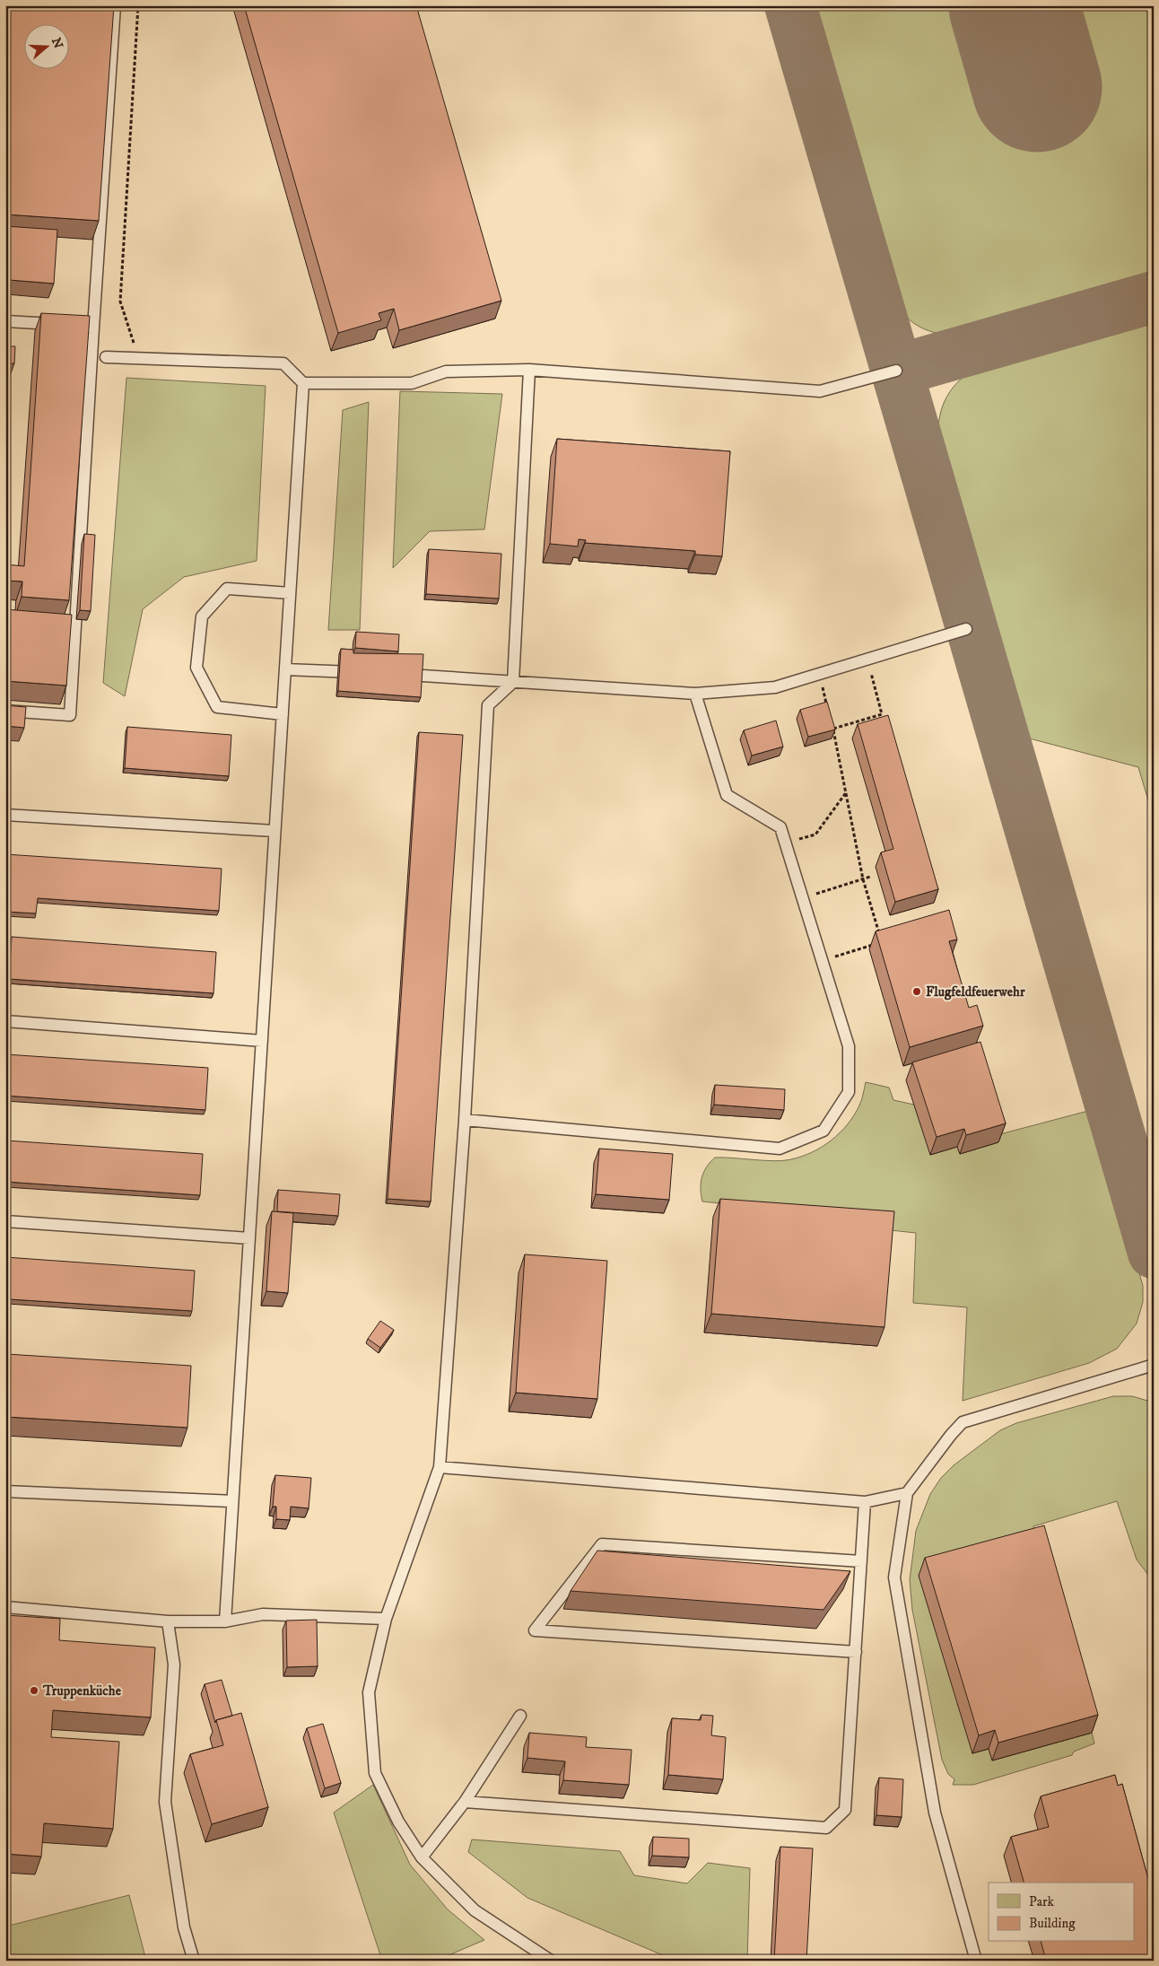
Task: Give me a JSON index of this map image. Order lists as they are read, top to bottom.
{
  "places": ["Flugfeldfeuerwehr", "Truppenküche"],
  "legend": ["Park", "Building"],
  "north": "right"
}
